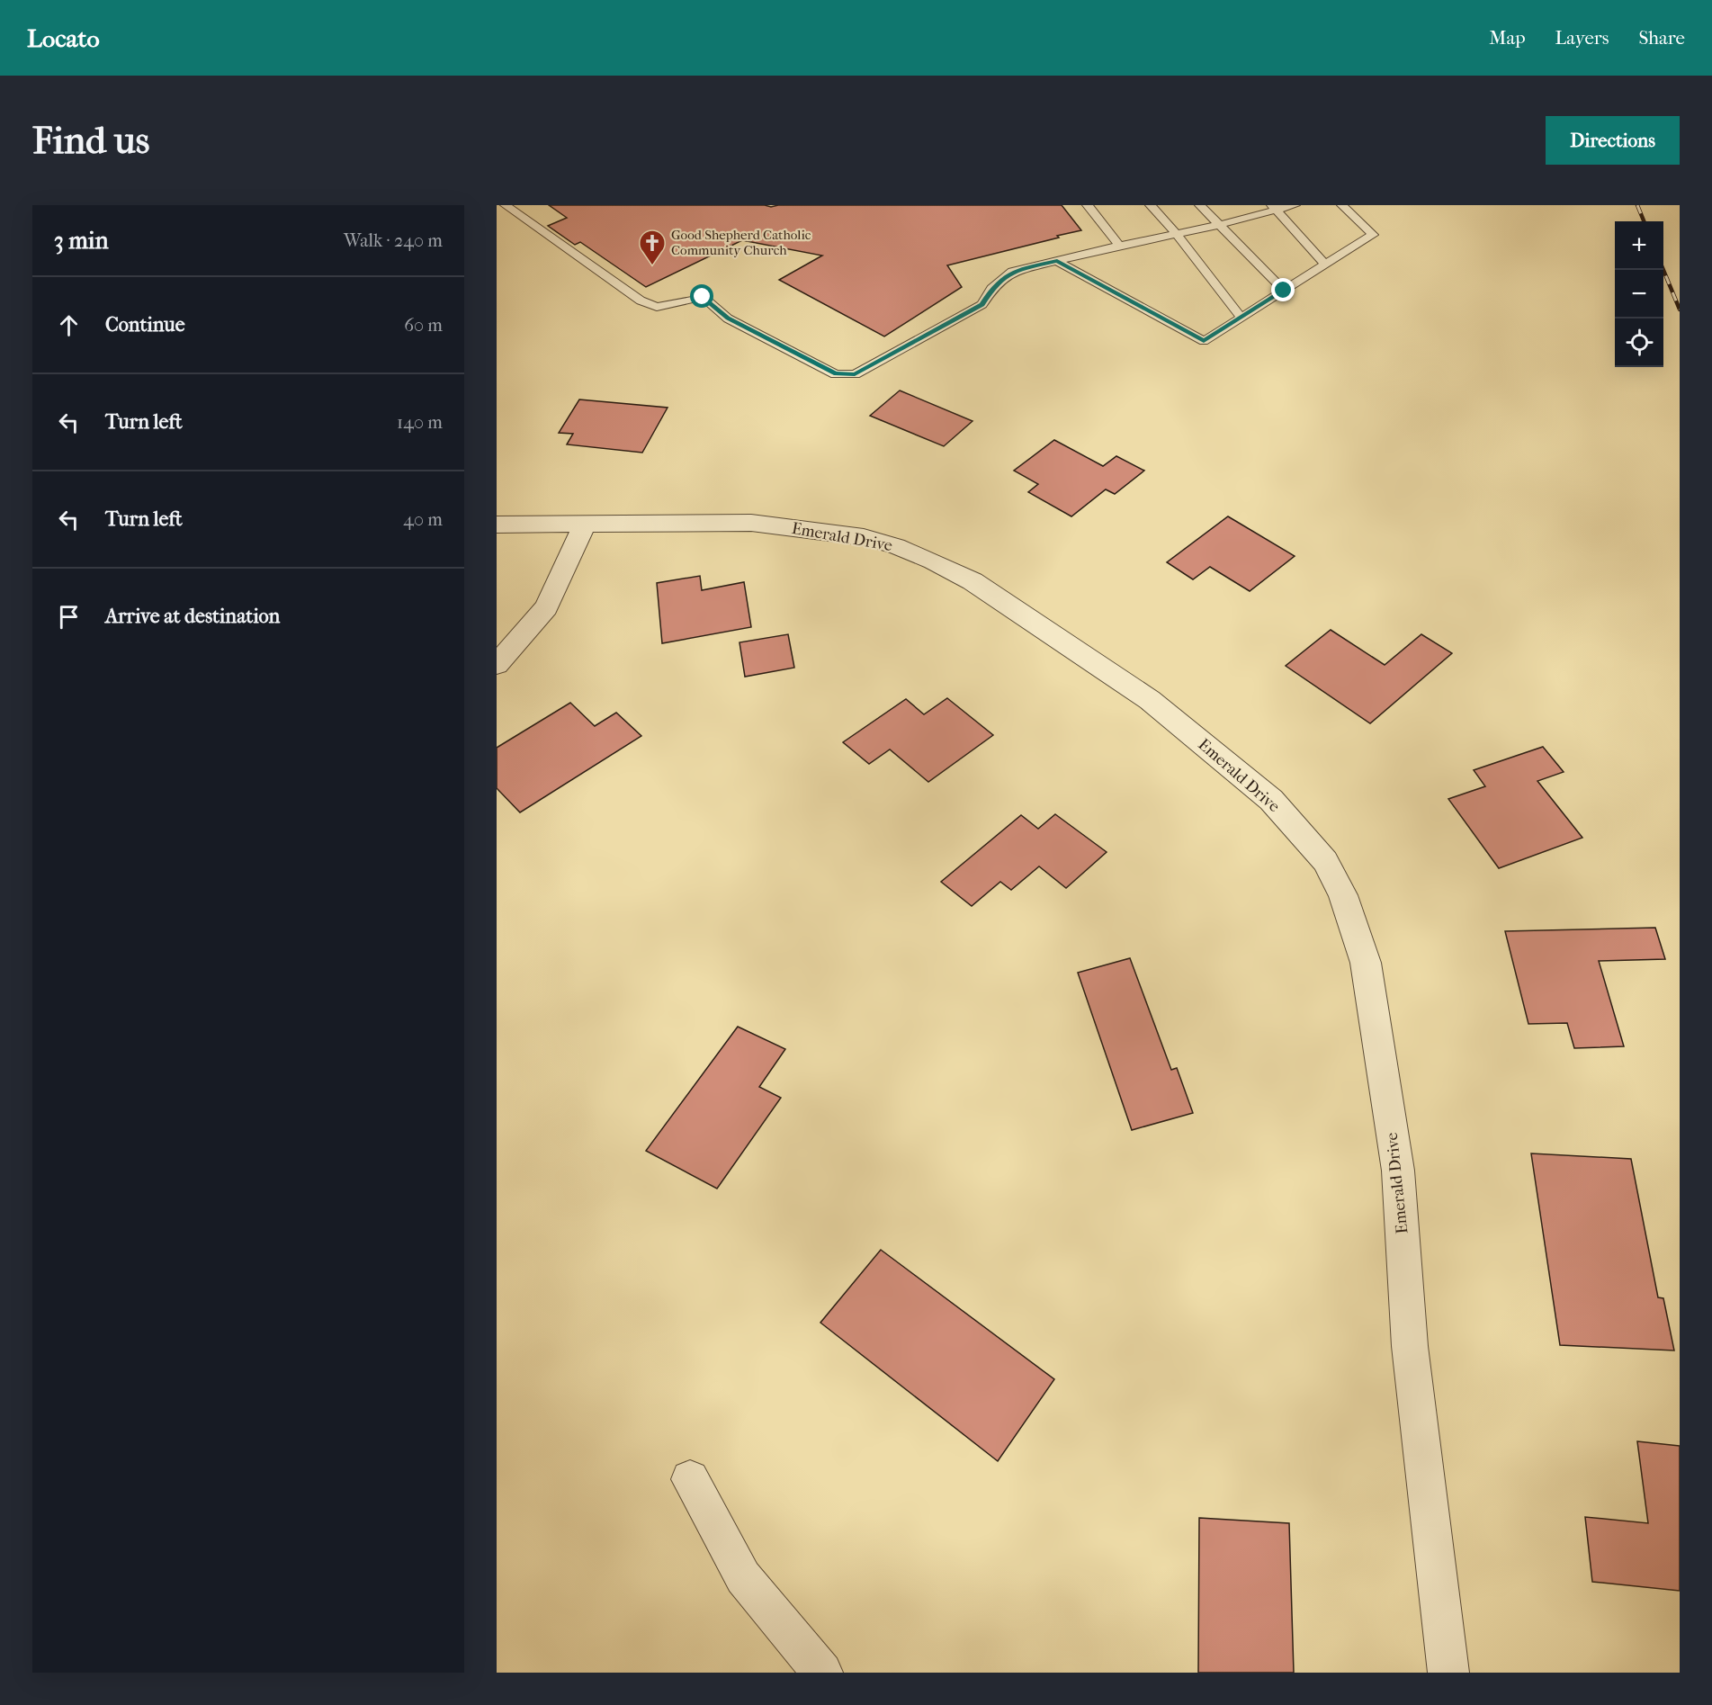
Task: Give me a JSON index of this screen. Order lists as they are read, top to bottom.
{
  "streets": {
    "street": ["Emerald Drive"]
  },
  "places": {
    "church": ["Good Shepherd Catholic Community Church"]
  },
  "page": {
    "header": "Locato",
    "nav": ["Map", "Layers", "Share"],
    "buttons": "Directions",
    "title": "Find us",
    "heading": ["3 min", "Walk · 240 m"],
    "map_buttons": ["+", "−"],
    "list": [
      ["Continue", "60 m"],
      ["Turn left", "140 m"],
      ["Turn left", "40 m"],
      "Arrive at destination"
    ]
  }
}
